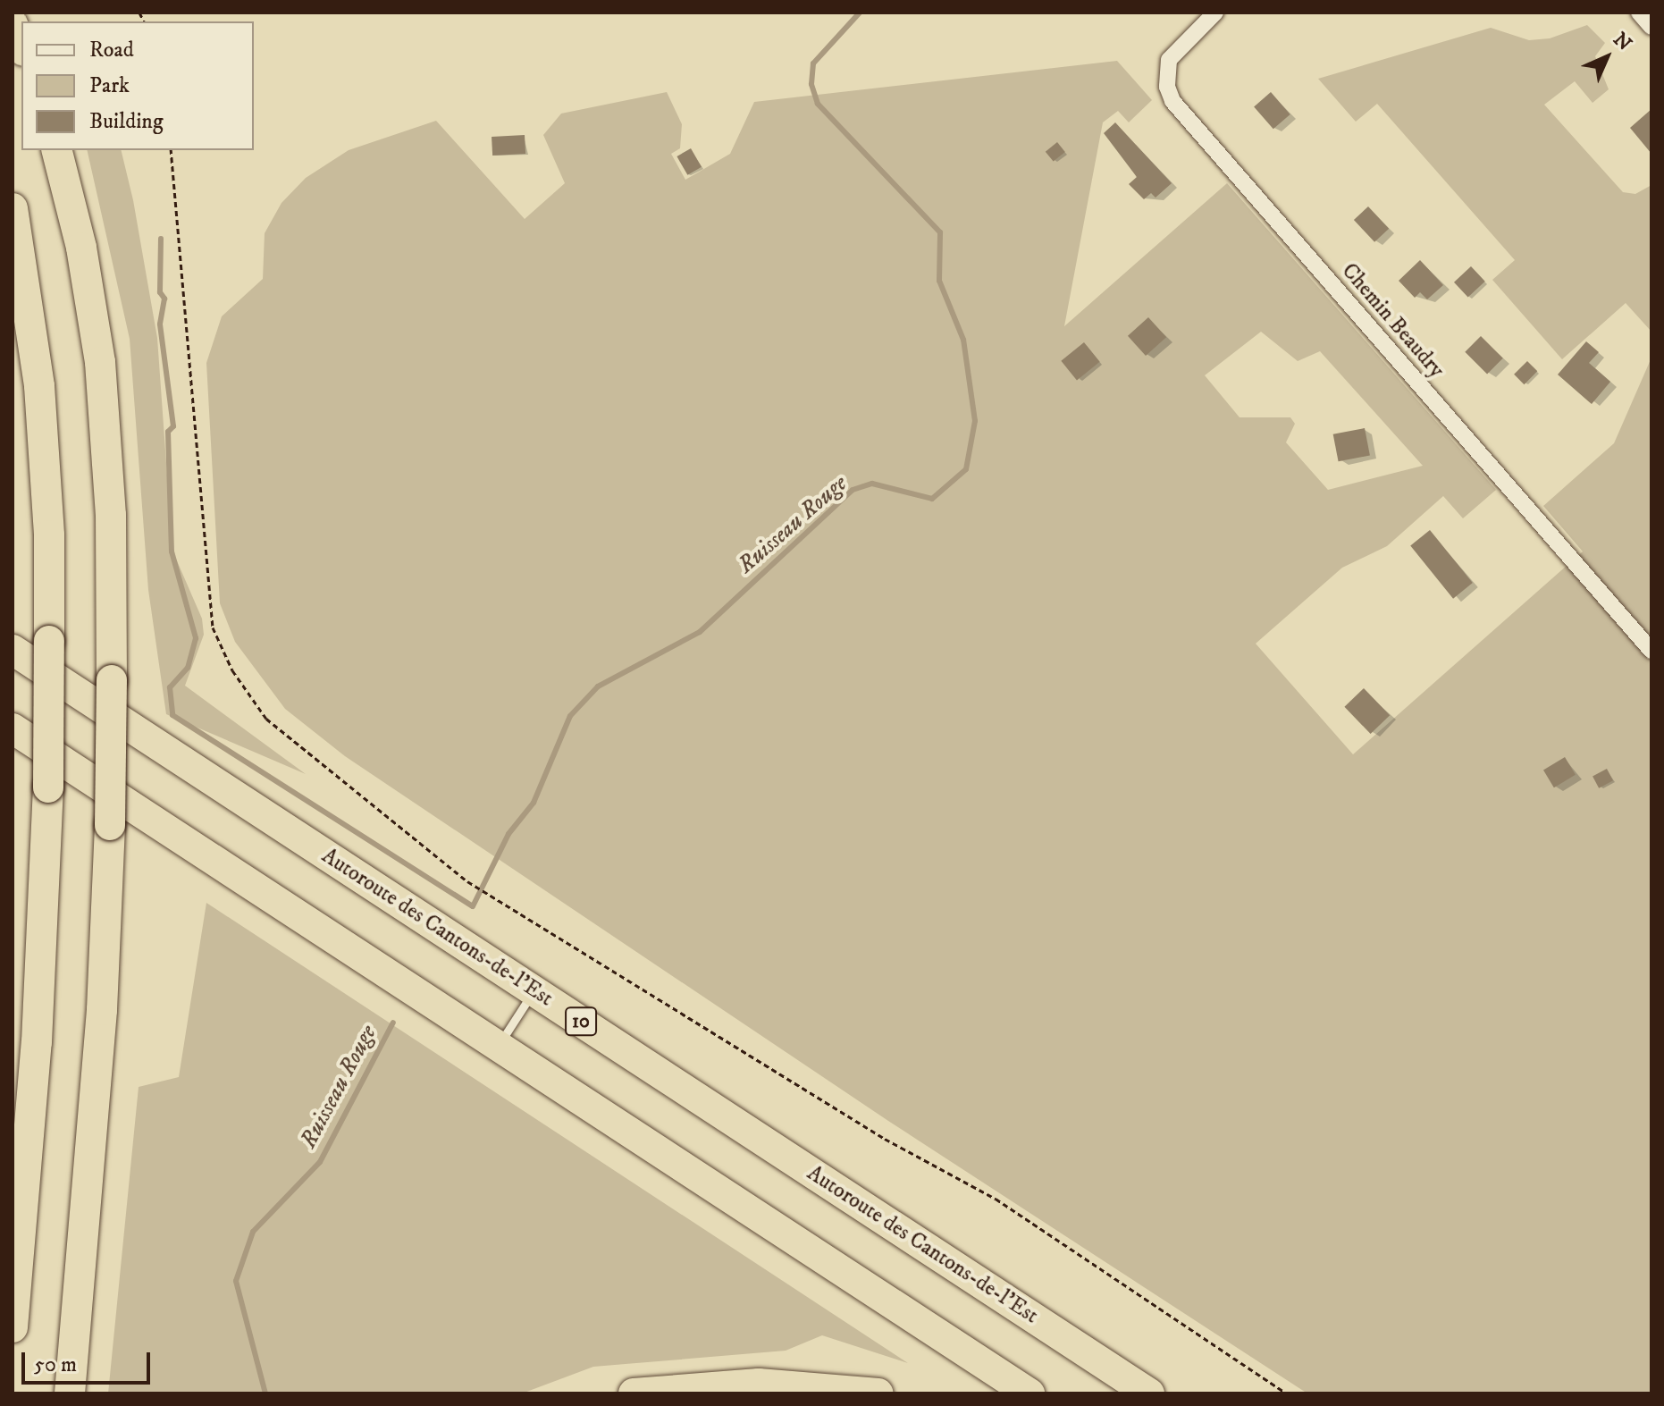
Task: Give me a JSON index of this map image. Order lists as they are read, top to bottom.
{
  "streets": {
    "highway": ["Autoroute des Cantons-de-l'Est", "10"],
    "street": ["Chemin Beaudry"]
  },
  "water": ["Ruisseau Rouge"],
  "legend": ["Road", "Park", "Building"],
  "scale_bar": "50 m",
  "north": "top right"
}
